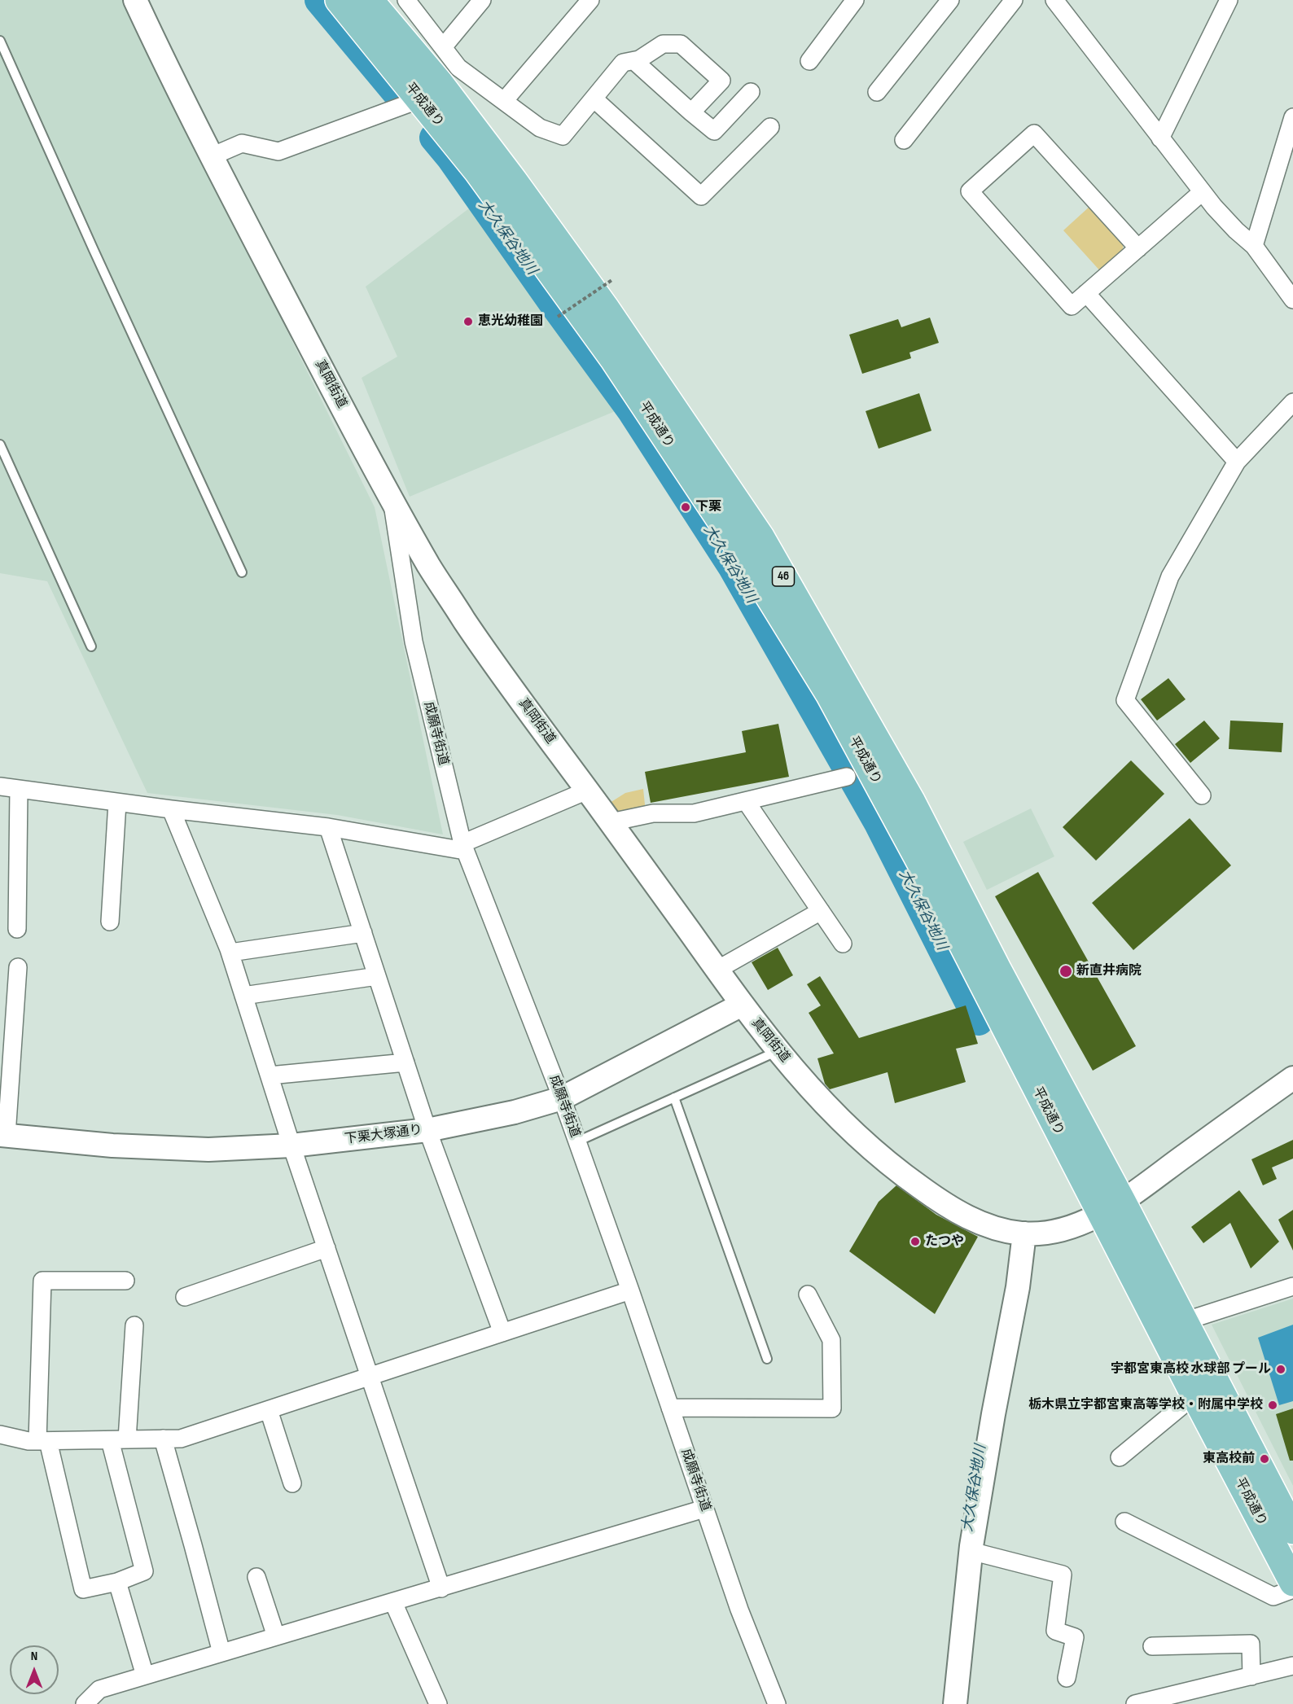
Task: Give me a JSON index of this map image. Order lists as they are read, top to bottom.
{
  "streets": {
    "main road": ["平成通り", "46"],
    "street": ["真岡街道", "成願寺街道", "下栗大塚通り"]
  },
  "crossings": [
    ["平成通り", "真岡街道"],
    ["真岡街道", "成願寺街道"],
    ["真岡街道", "下栗大塚通り"],
    ["成願寺街道", "下栗大塚通り"]
  ],
  "water": ["大久保谷地川"],
  "places": [
    "恵光幼稚園",
    "下栗",
    "新直井病院",
    "たつや",
    "宇都宮東高校 水球部 プール",
    "栃木県立宇都宮東高等学校・附属中学校",
    "東高校前"
  ],
  "north": "top"
}
